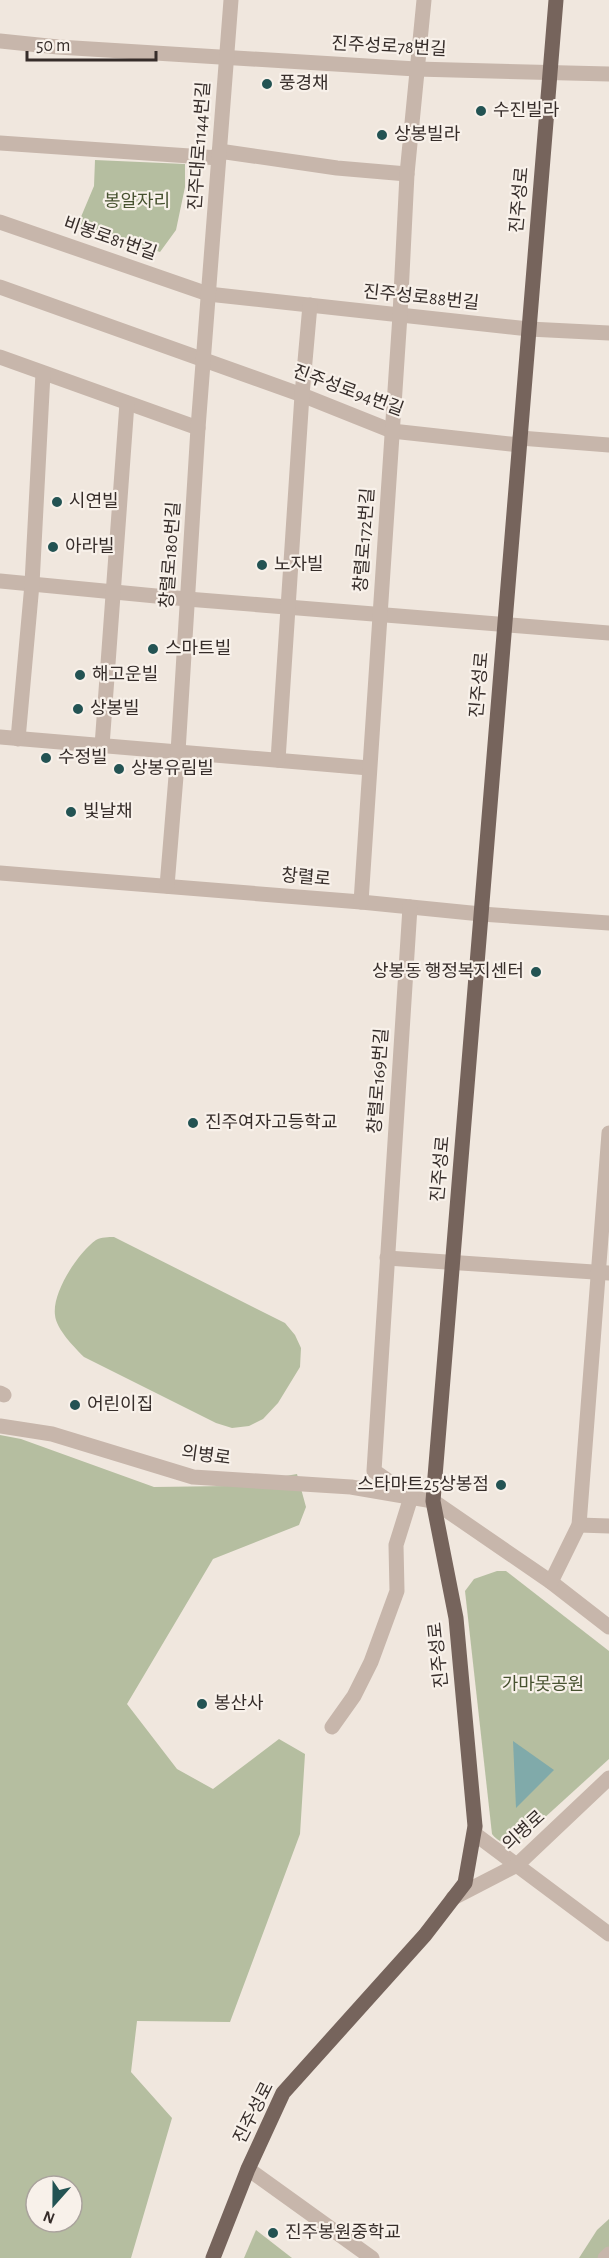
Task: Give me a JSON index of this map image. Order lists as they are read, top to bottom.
{
  "streets": {
    "main road": ["진주성로"],
    "street": [
      "진주성로78번길",
      "진주대로1144번길",
      "비봉로81번길",
      "진주성로88번길",
      "진주성로94번길",
      "창렬로172번길",
      "창렬로180번길",
      "창렬로",
      "창렬로169번길",
      "의병로"
    ]
  },
  "crossings": [
    ["진주성로78번길", "진주대로1144번길"],
    ["진주성로78번길", "진주성로"],
    ["진주성로78번길", "창렬로172번길"],
    ["진주대로1144번길", "비봉로81번길"],
    ["진주대로1144번길", "진주성로88번길"],
    ["진주대로1144번길", "창렬로180번길"],
    ["진주성로", "진주성로88번길"],
    ["진주성로", "진주성로94번길"],
    ["진주성로", "창렬로"],
    ["진주성로", "의병로"],
    ["비봉로81번길", "진주성로88번길"],
    ["비봉로81번길", "창렬로180번길"],
    ["진주성로88번길", "창렬로172번길"],
    ["진주성로88번길", "창렬로180번길"],
    ["진주성로94번길", "창렬로172번길"],
    ["진주성로94번길", "창렬로180번길"],
    ["창렬로172번길", "창렬로"],
    ["창렬로180번길", "창렬로"],
    ["창렬로", "창렬로169번길"],
    ["창렬로169번길", "의병로"]
  ],
  "parks": ["봉알자리", "가마못공원"],
  "places": [
    "풍경채",
    "수진빌라",
    "상봉빌라",
    "시연빌",
    "아라빌",
    "노자빌",
    "스마트빌",
    "해고운빌",
    "상봉빌",
    "수정빌",
    "상봉유림빌",
    "빛날채",
    "상봉동 행정복지센터",
    "진주여자고등학교",
    "어린이집",
    "스타마트25상봉점",
    "봉산사",
    "진주봉원중학교"
  ],
  "scale_bar": "50 m",
  "north": "bottom"
}
